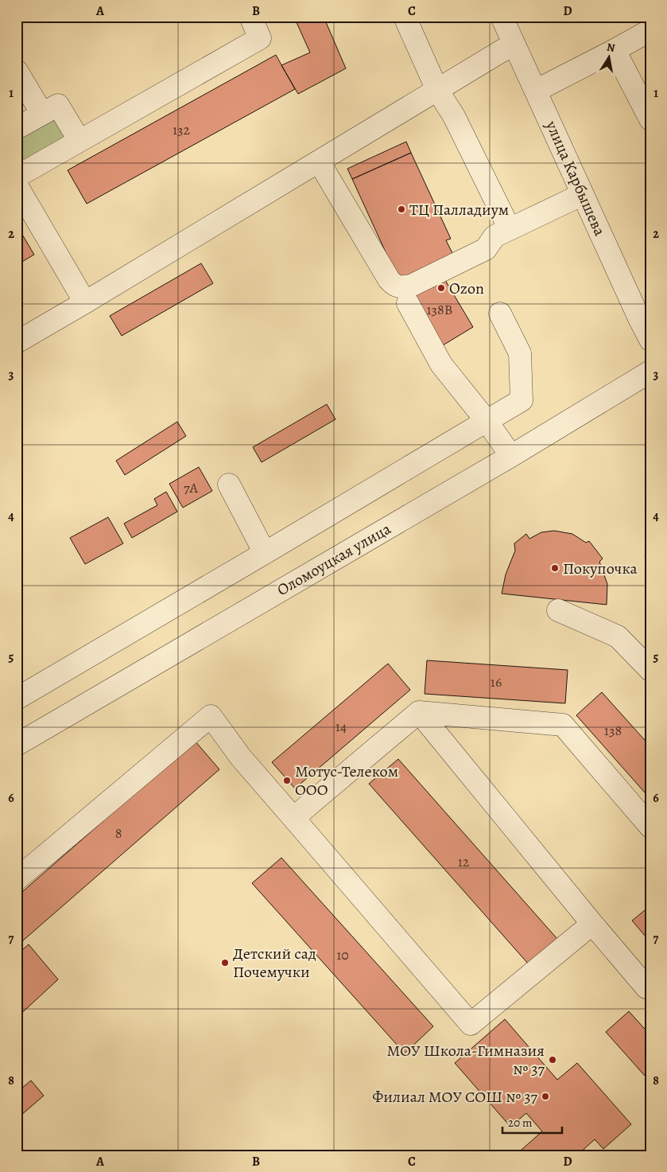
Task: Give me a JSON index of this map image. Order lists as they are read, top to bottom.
{
  "streets": {
    "street": ["улица Карбышева", "Оломоуцкая улица"]
  },
  "places": [
    "ТЦ Палладиум",
    "Ozon",
    "Покупочка",
    "Мотус-Телеком ООО",
    "Детский сад Почемучки",
    "МОУ Школа-Гимназия № 37",
    "Филиал МОУ СОШ № 37"
  ],
  "house_numbers": [
    "132",
    "138В",
    "7А",
    "16",
    "14",
    "138",
    "8",
    "12",
    "10"
  ],
  "scale_bar": "20 m",
  "north": "top",
  "grid": {
    "columns": [
      "A",
      "B",
      "C",
      "D"
    ],
    "rows": [
      "1",
      "2",
      "3",
      "4",
      "5",
      "6",
      "7",
      "8"
    ]
  }
}
